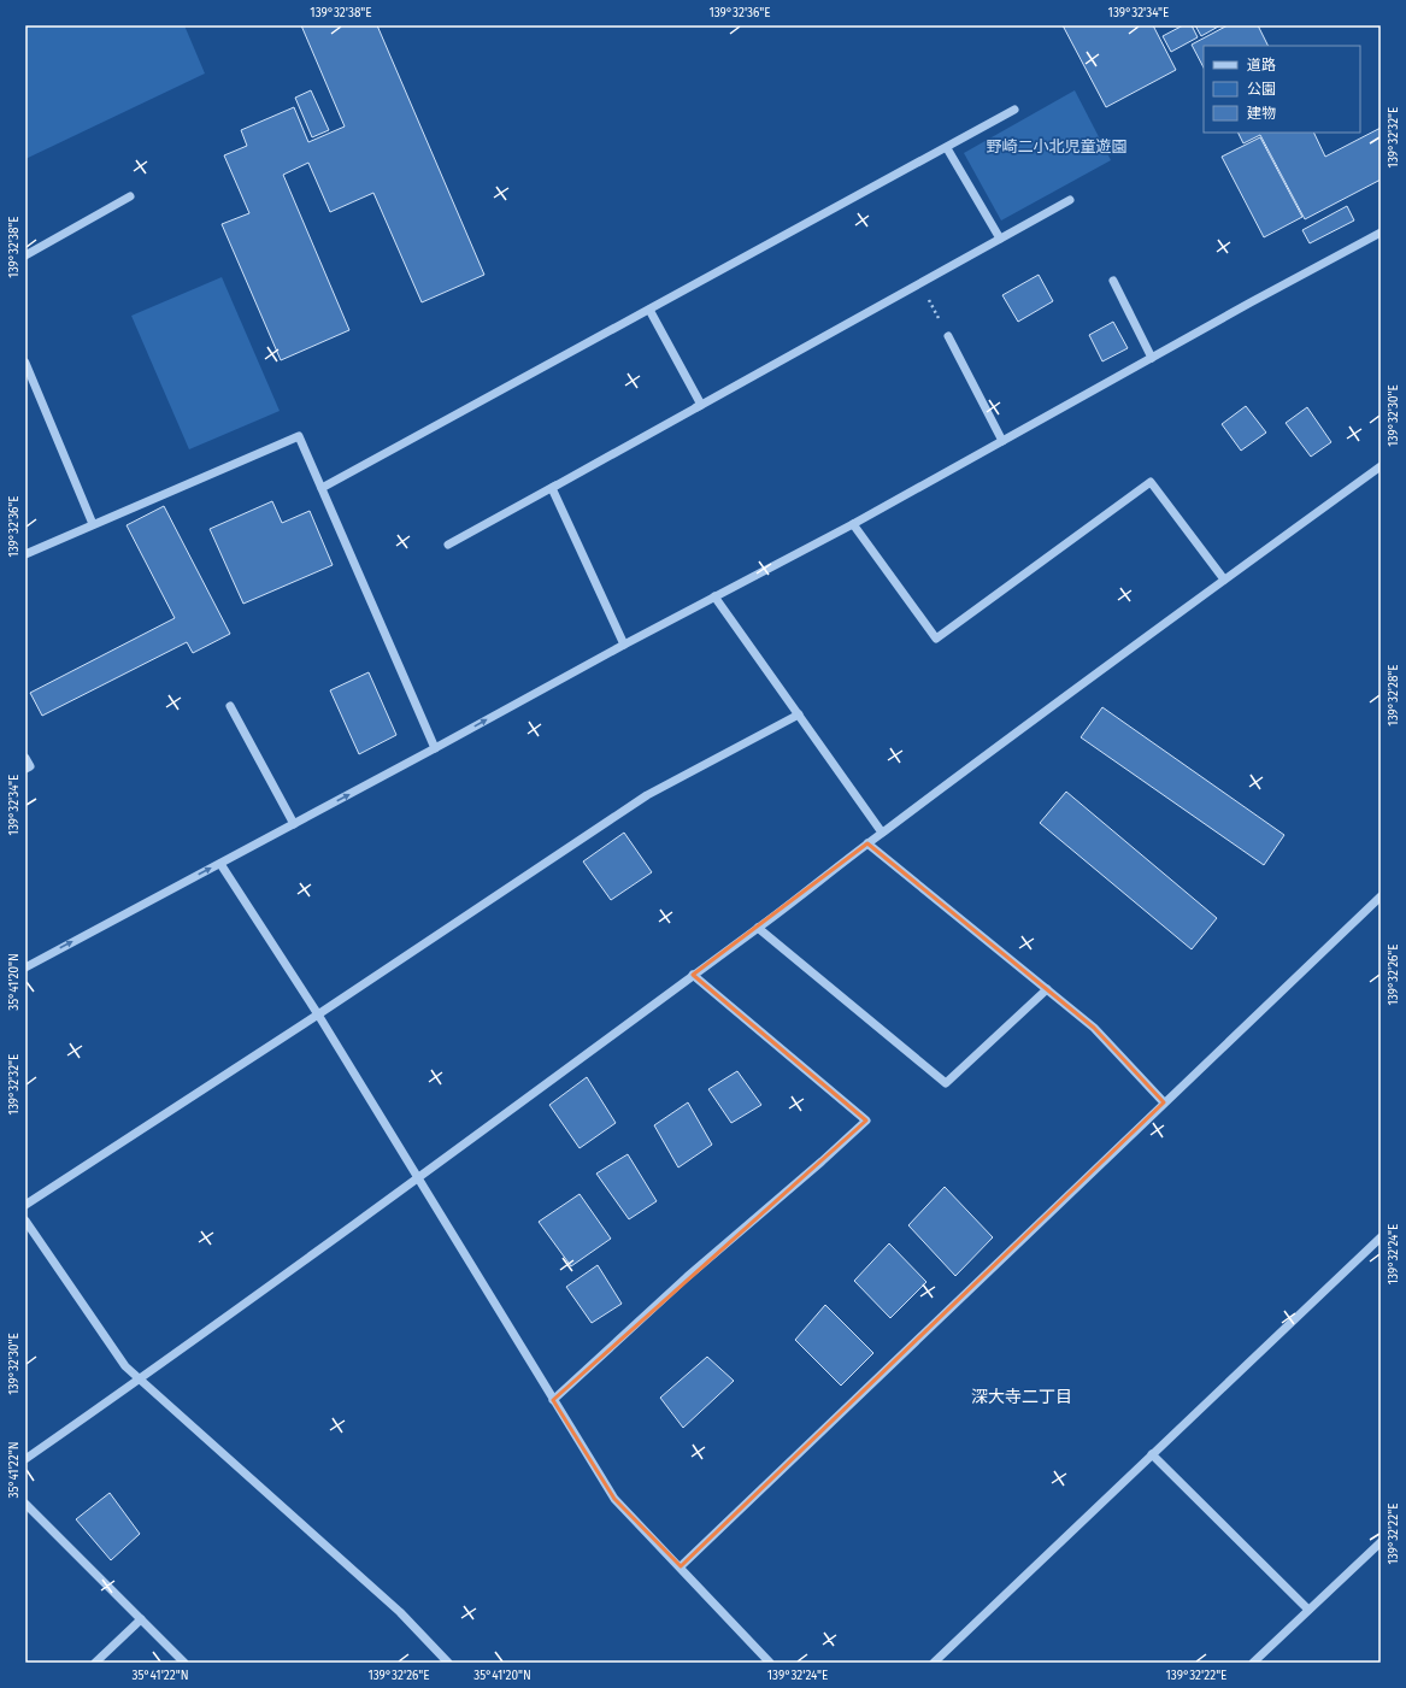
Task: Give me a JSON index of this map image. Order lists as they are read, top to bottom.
{
  "districts": ["深大寺二丁目"],
  "parks": ["野崎二小北児童遊園"],
  "legend": ["道路", "公園", "建物"],
  "coordinates": [
    "139°32'38\"E",
    "139°32'36\"E",
    "139°32'34\"E",
    "139°32'32\"E",
    "139°32'30\"E",
    "139°32'28\"E",
    "139°32'26\"E",
    "35°41'20\"N",
    "139°32'24\"E",
    "35°41'22\"N",
    "139°32'22\"E"
  ]
}
